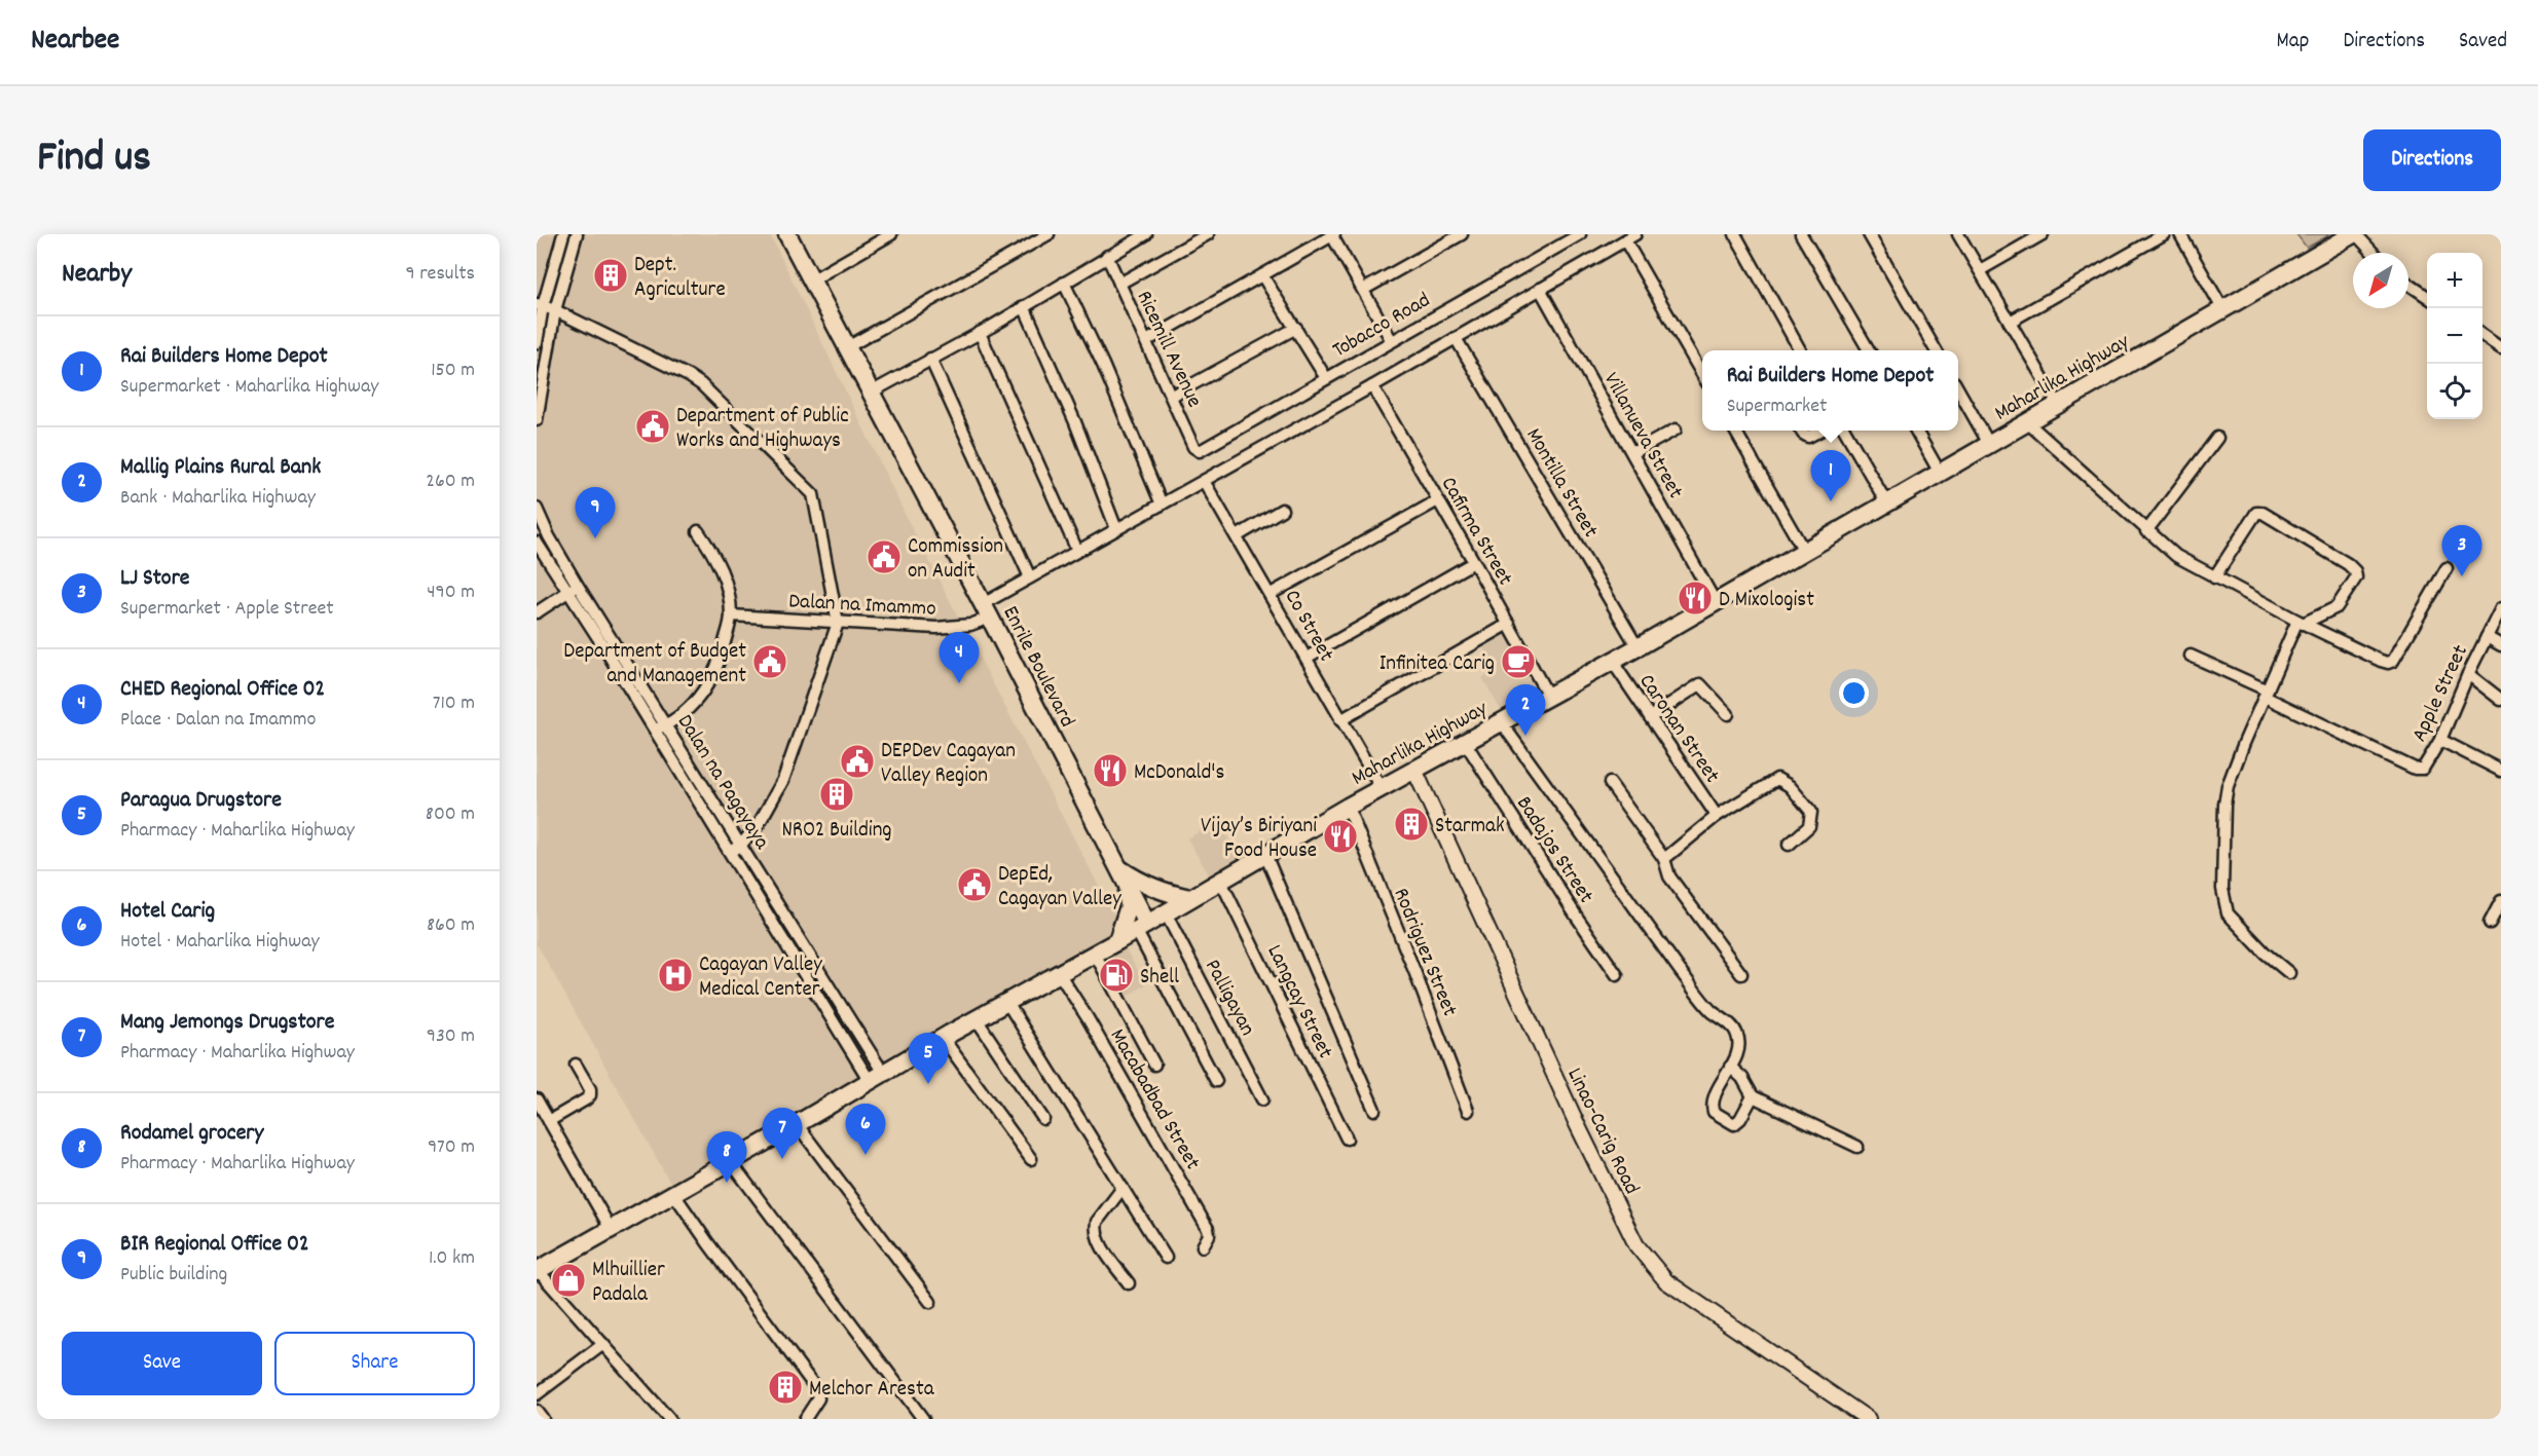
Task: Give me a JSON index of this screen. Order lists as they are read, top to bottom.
{
  "streets": {
    "highway": ["Maharlika Highway", "Enrile Boulevard"],
    "main road": ["Linao-Carig Road"],
    "street": [
      "Tobacco Road",
      "Ricemill Avenue",
      "Villanueva Street",
      "Montilla Street",
      "Cafirma Street",
      "Dalan na Imammo",
      "Co Street",
      "Apple Street",
      "Caronan Street",
      "Dalan na Pagayaya",
      "Badajos Street",
      "Rodriguez Street",
      "Palligayan",
      "Langcay Street",
      "Macabadbad Street"
    ]
  },
  "crossings": [
    ["Tobacco Road", "Ricemill Avenue"],
    ["Maharlika Highway", "Villanueva Street"],
    ["Maharlika Highway", "Montilla Street"],
    ["Maharlika Highway", "Cafirma Street"],
    ["Maharlika Highway", "Co Street"],
    ["Maharlika Highway", "Enrile Boulevard"],
    ["Maharlika Highway", "Caronan Street"],
    ["Maharlika Highway", "Dalan na Pagayaya"],
    ["Maharlika Highway", "Badajos Street"],
    ["Maharlika Highway", "Rodriguez Street"],
    ["Maharlika Highway", "Palligayan"],
    ["Maharlika Highway", "Langcay Street"],
    ["Maharlika Highway", "Macabadbad Street"],
    ["Maharlika Highway", "Linao-Carig Road"],
    ["Villanueva Street", "Dalan na Imammo"],
    ["Montilla Street", "Dalan na Imammo"],
    ["Cafirma Street", "Dalan na Imammo"],
    ["Dalan na Imammo", "Co Street"],
    ["Dalan na Imammo", "Enrile Boulevard"]
  ],
  "places": {
    "building": [
      "Dept. Agriculture",
      "NRO2 Building",
      "Starmak",
      "Melchor Aresta"
    ],
    "public building": [
      "Department of Public Works and Highways",
      "Commission on Audit",
      "Department of Budget and Management",
      "DEPDev Cagayan Valley Region",
      "DepEd, Cagayan Valley"
    ],
    "restaurant": ["D Mixologist", "McDonald's", "Vijay’s Biriyani Food House"],
    "cafe": ["Infinitea Carig"],
    "hospital": ["Cagayan Valley Medical Center"],
    "fuel station": ["Shell"],
    "shop": ["Mlhuillier Padala"]
  },
  "north": "bottom left",
  "page": {
    "header": "Nearbee",
    "nav": ["Map", "Directions", "Saved"],
    "title": "Find us",
    "buttons": [
      "Directions",
      ["Save", "Share"]
    ],
    "heading": ["Nearby", "9 results"],
    "map_buttons": ["+", "−"],
    "list": [
      {
        "mark": "1",
        "name": "Rai Builders Home Depot",
        "note": "Supermarket · Maharlika Highway",
        "value": "150 m"
      },
      {
        "mark": "2",
        "name": "Mallig Plains Rural Bank",
        "note": "Bank · Maharlika Highway",
        "value": "260 m"
      },
      {
        "mark": "3",
        "name": "LJ Store",
        "note": "Supermarket · Apple Street",
        "value": "490 m"
      },
      {
        "mark": "4",
        "name": "CHED Regional Office 02",
        "note": "Place · Dalan na Imammo",
        "value": "710 m"
      },
      {
        "mark": "5",
        "name": "Paragua Drugstore",
        "note": "Pharmacy · Maharlika Highway",
        "value": "800 m"
      },
      {
        "mark": "6",
        "name": "Hotel Carig",
        "note": "Hotel · Maharlika Highway",
        "value": "860 m"
      },
      {
        "mark": "7",
        "name": "Mang Jemongs Drugstore",
        "note": "Pharmacy · Maharlika Highway",
        "value": "930 m"
      },
      {
        "mark": "8",
        "name": "Rodamel grocery",
        "note": "Pharmacy · Maharlika Highway",
        "value": "970 m"
      },
      {
        "mark": "9",
        "name": "BIR Regional Office 02",
        "note": "Public building",
        "value": "1.0 km"
      }
    ],
    "popup": ["Rai Builders Home Depot", "Supermarket"],
    "pins": [
      "1",
      "9",
      "3",
      "4",
      "2",
      "5",
      "6",
      "7",
      "8"
    ]
  }
}
